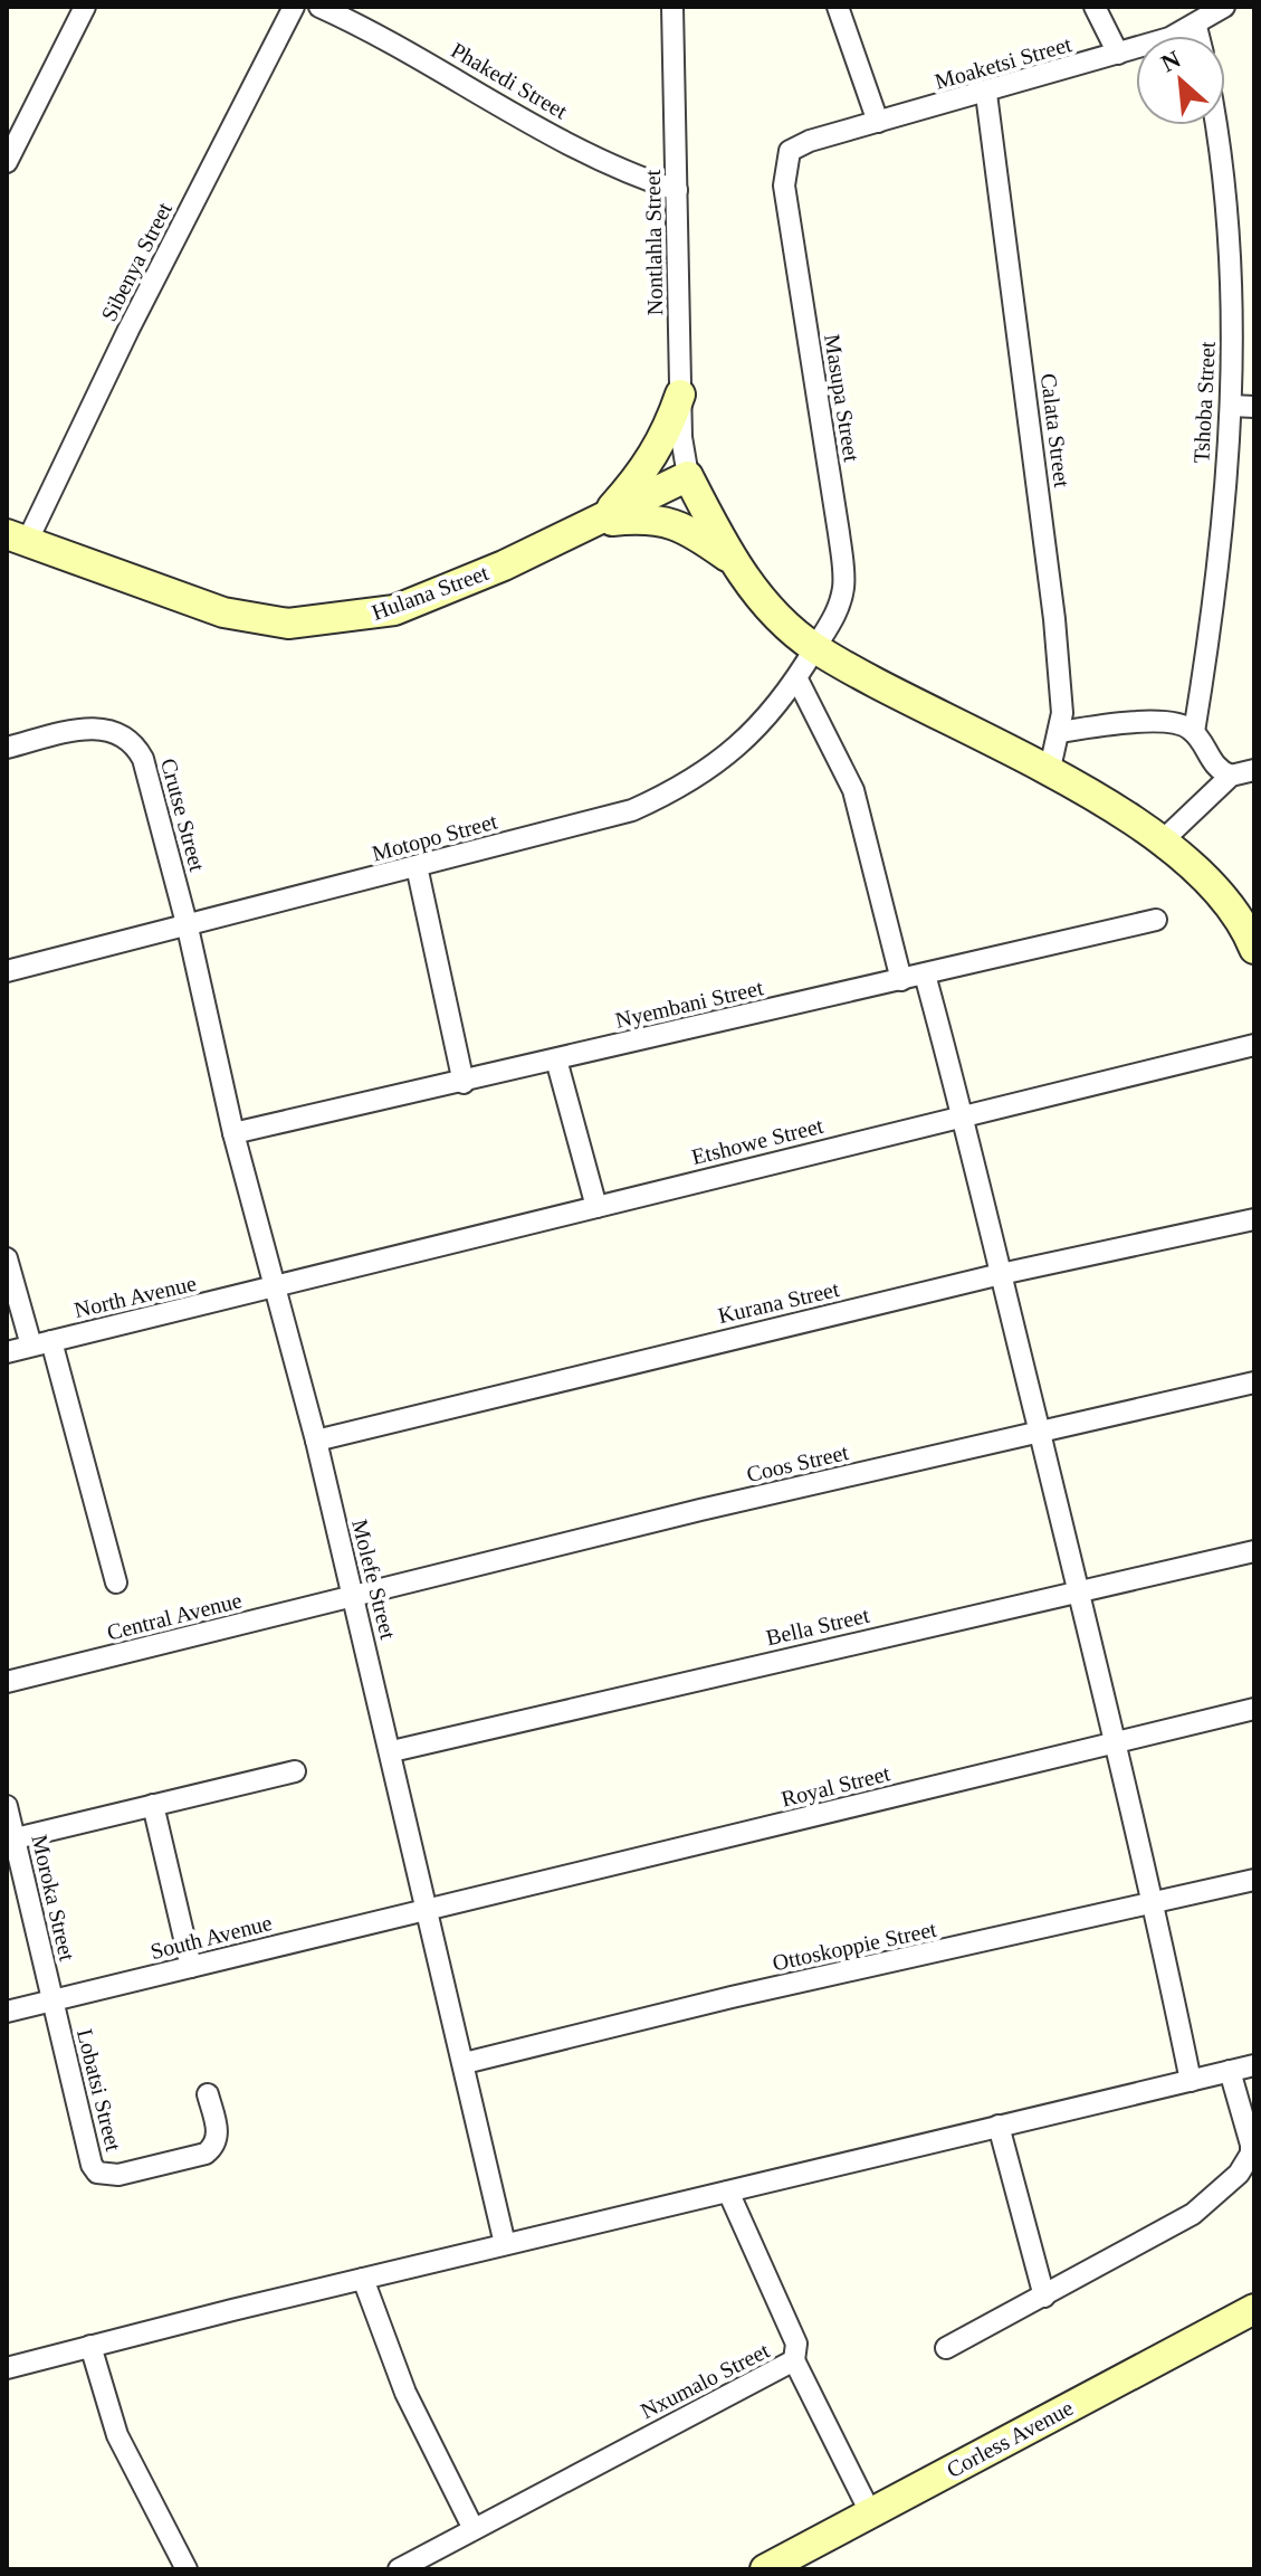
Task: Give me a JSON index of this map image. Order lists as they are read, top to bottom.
{
  "streets": {
    "street": [
      "Moaketsi Street",
      "Phakedi Street",
      "Nontlahla Street",
      "Sibenya Street",
      "Masupa Street",
      "Tshoba Street",
      "Calata Street",
      "Hulana Street",
      "Crutse Street",
      "Motopo Street",
      "Nyembani Street",
      "Etshowe Street",
      "North Avenue",
      "Kurana Street",
      "Coos Street",
      "Molefe Street",
      "Central Avenue",
      "Bella Street",
      "Royal Street",
      "Moroka Street",
      "South Avenue",
      "Ottoskoppie Street",
      "Lobatsi Street",
      "Nxumalo Street",
      "Corless Avenue"
    ]
  },
  "crossings": [
    ["Moaketsi Street", "Masupa Street"],
    ["Moaketsi Street", "Calata Street"],
    ["Phakedi Street", "Nontlahla Street"],
    ["Nontlahla Street", "Hulana Street"],
    ["Sibenya Street", "Hulana Street"],
    ["Masupa Street", "Motopo Street"],
    ["Crutse Street", "Motopo Street"],
    ["Crutse Street", "Molefe Street"],
    ["Motopo Street", "Molefe Street"],
    ["Nyembani Street", "Molefe Street"],
    ["Etshowe Street", "North Avenue"],
    ["Etshowe Street", "Molefe Street"],
    ["North Avenue", "Molefe Street"],
    ["Kurana Street", "Molefe Street"],
    ["Coos Street", "Molefe Street"],
    ["Coos Street", "Central Avenue"],
    ["Molefe Street", "Central Avenue"],
    ["Molefe Street", "Bella Street"],
    ["Molefe Street", "Royal Street"],
    ["Molefe Street", "South Avenue"],
    ["Molefe Street", "Ottoskoppie Street"],
    ["Royal Street", "South Avenue"],
    ["Moroka Street", "South Avenue"],
    ["Moroka Street", "Lobatsi Street"],
    ["South Avenue", "Lobatsi Street"]
  ],
  "north": "top left"
}
